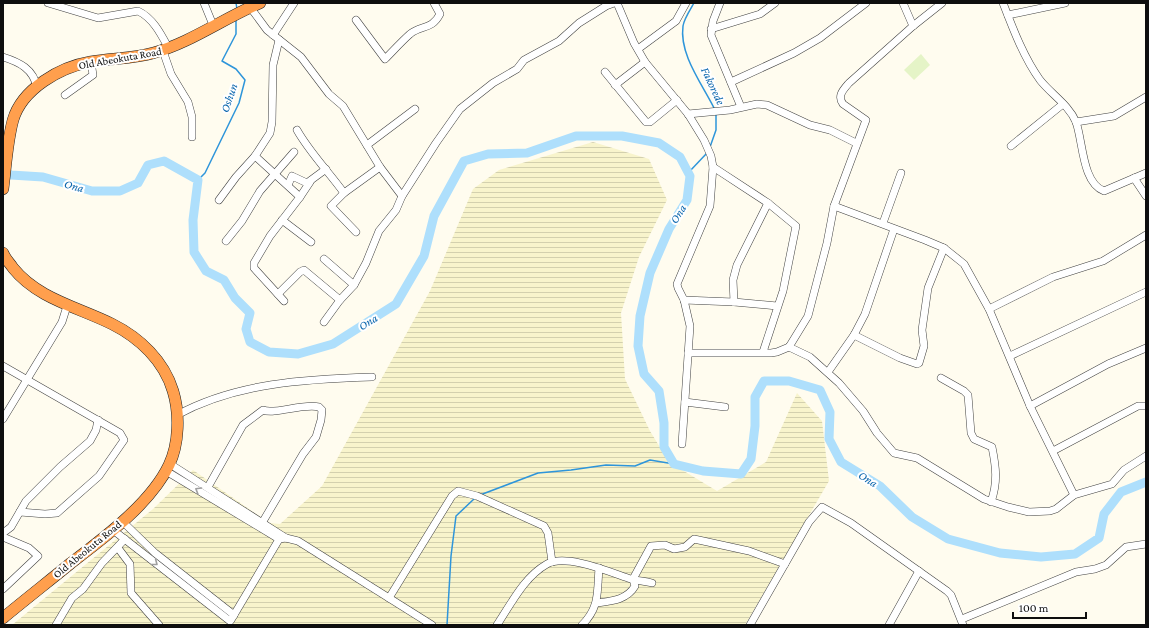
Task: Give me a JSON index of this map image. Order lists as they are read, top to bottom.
{
  "streets": {
    "highway": ["Old Abeokuta Road"]
  },
  "water": ["Fakorede", "Oshun", "Ona"],
  "scale_bar": "100 m"
}
